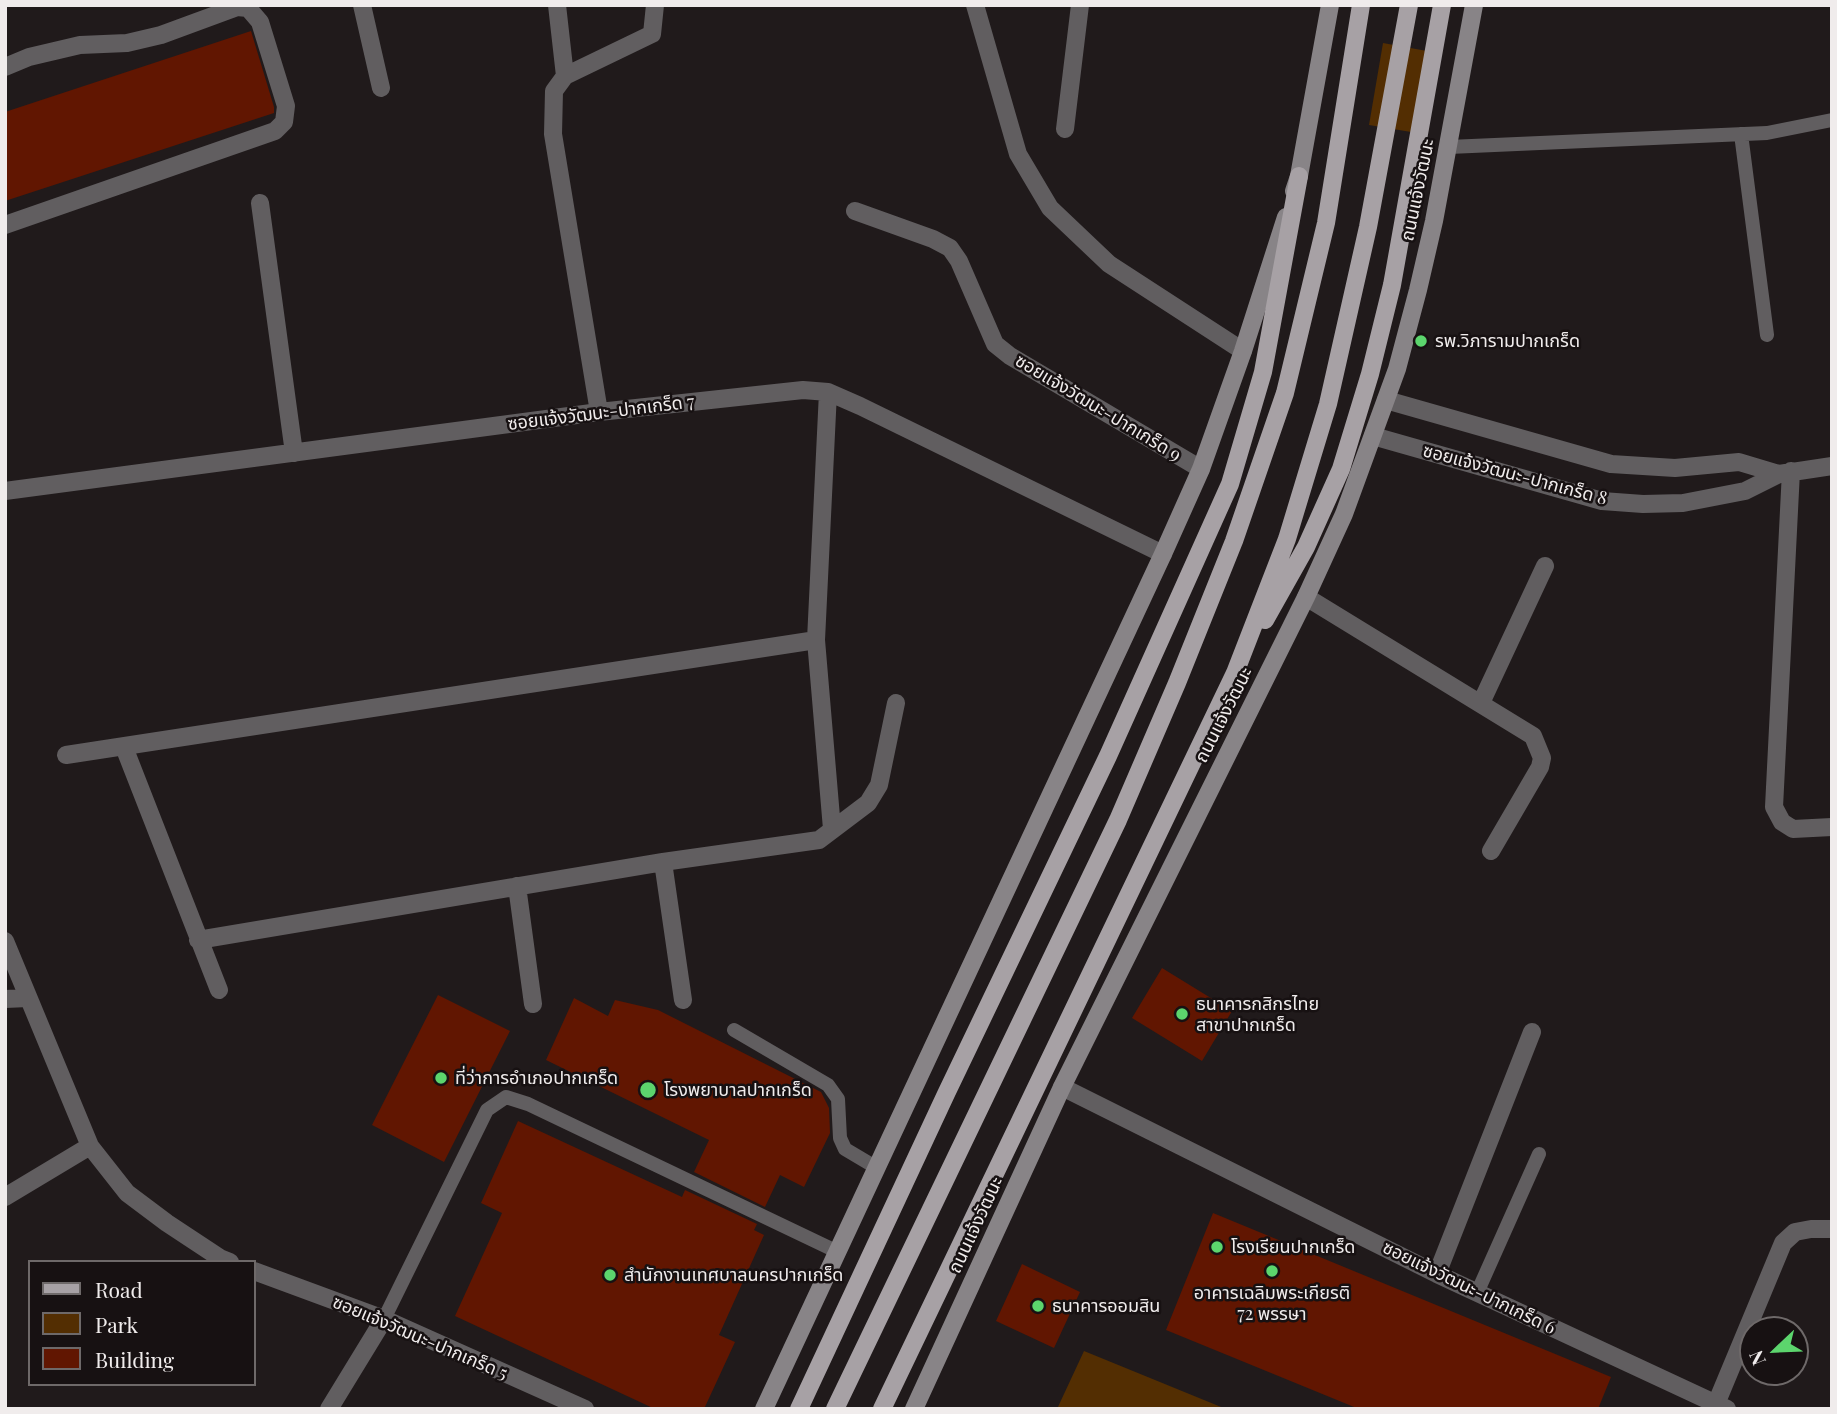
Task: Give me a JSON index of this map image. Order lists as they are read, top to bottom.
{
  "streets": {
    "main road": ["ถนนแจ้งวัฒนะ"],
    "street": [
      "ซอยแจ้งวัฒนะ-ปากเกร็ด 9",
      "ซอยแจ้งวัฒนะ-ปากเกร็ด 7",
      "ซอยแจ้งวัฒนะ-ปากเกร็ด 8",
      "ซอยแจ้งวัฒนะ-ปากเกร็ด 6",
      "ซอยแจ้งวัฒนะ-ปากเกร็ด 5"
    ]
  },
  "crossings": [
    ["ถนนแจ้งวัฒนะ", "ซอยแจ้งวัฒนะ-ปากเกร็ด 8"],
    ["ถนนแจ้งวัฒนะ", "ซอยแจ้งวัฒนะ-ปากเกร็ด 6"]
  ],
  "places": [
    "รพ.วิภารามปากเกร็ด",
    "ธนาคารกสิกรไทย สาขาปากเกร็ด",
    "ที่ว่าการอำเภอปากเกร็ด",
    "โรงพยาบาลปากเกร็ด",
    "โรงเรียนปากเกร็ด",
    "อาคารเฉลิมพระเกียรติ 72 พรรษา",
    "สำนักงานเทศบาลนครปากเกร็ด",
    "ธนาคารออมสิน"
  ],
  "legend": ["Road", "Park", "Building"],
  "north": "bottom left"
}
